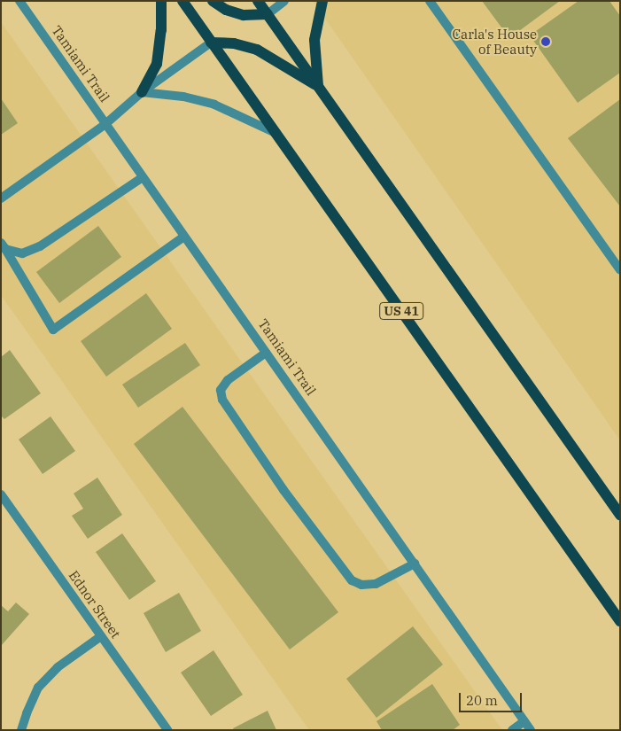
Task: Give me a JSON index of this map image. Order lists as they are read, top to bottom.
{
  "streets": {
    "main road": ["US 41"],
    "street": ["Tamiami Trail", "Ednor Street"]
  },
  "places": ["Carla's House of Beauty"],
  "scale_bar": "20 m"
}
